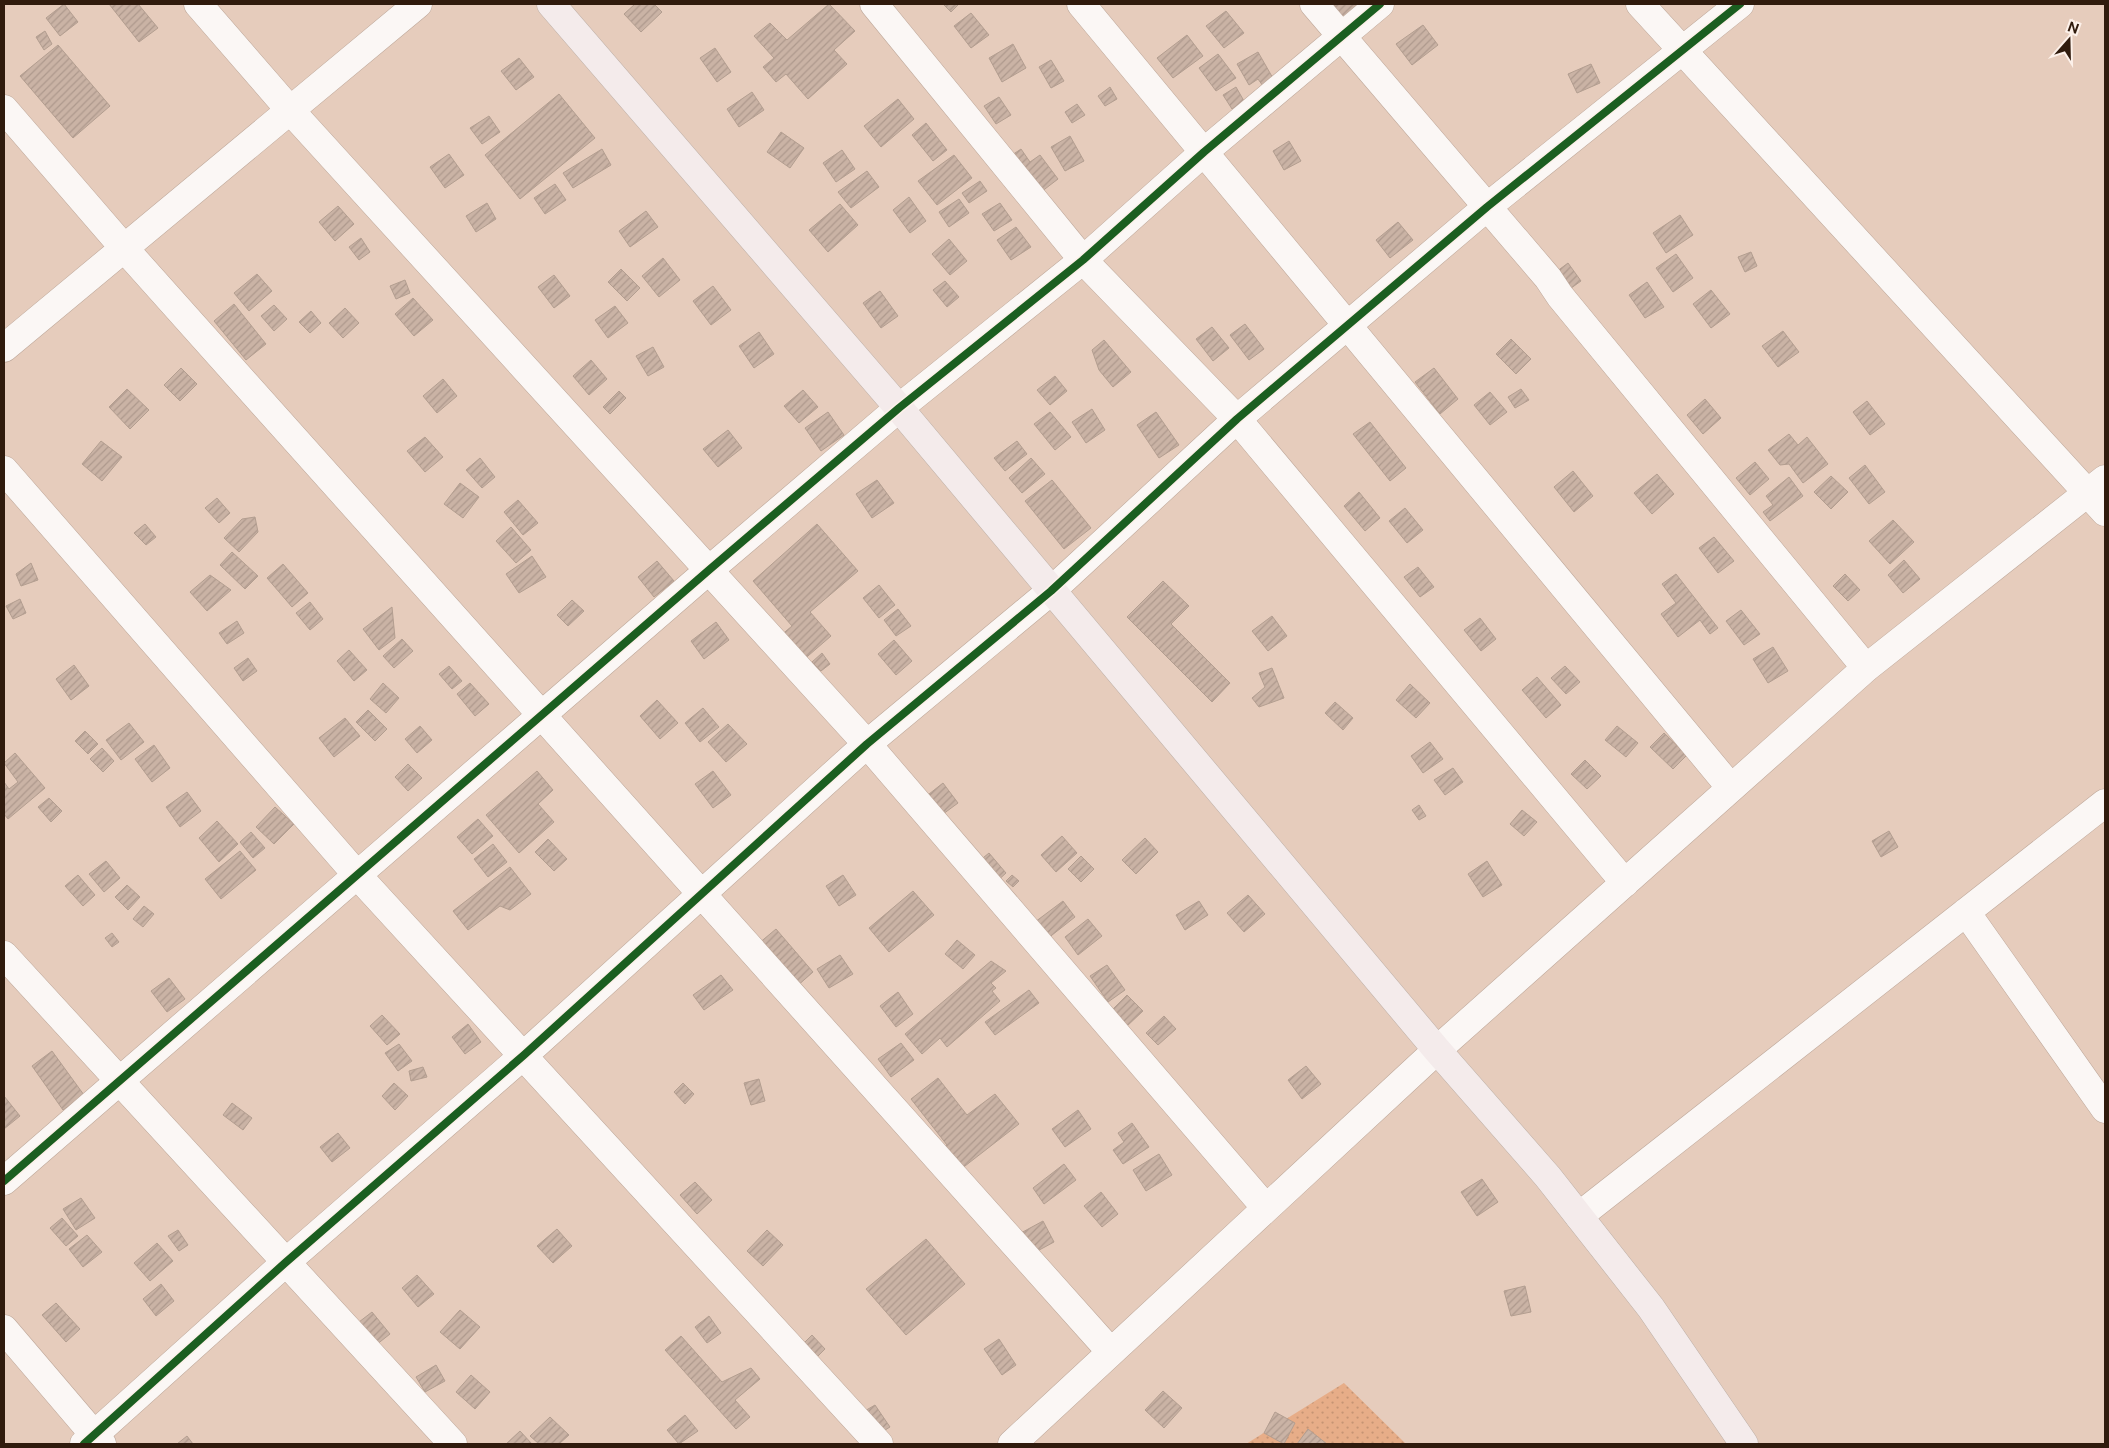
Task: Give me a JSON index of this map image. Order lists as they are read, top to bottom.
{
  "north": "top"
}
